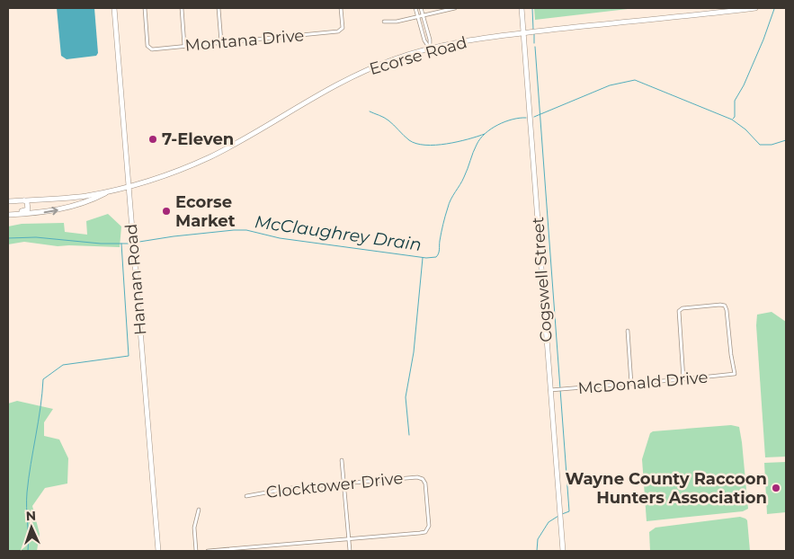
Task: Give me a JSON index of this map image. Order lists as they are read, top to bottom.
{
  "streets": {
    "street": [
      "Montana Drive",
      "Ecorse Road",
      "Hannan Road",
      "Cogswell Street",
      "McDonald Drive",
      "Clocktower Drive"
    ]
  },
  "crossings": [
    ["Ecorse Road", "Hannan Road"],
    ["Ecorse Road", "Cogswell Street"],
    ["Cogswell Street", "McDonald Drive"]
  ],
  "water": ["McClaughrey Drain"],
  "places": ["7-Eleven", "Ecorse Market", "Wayne County Raccoon Hunters Association"],
  "north": "top"
}
